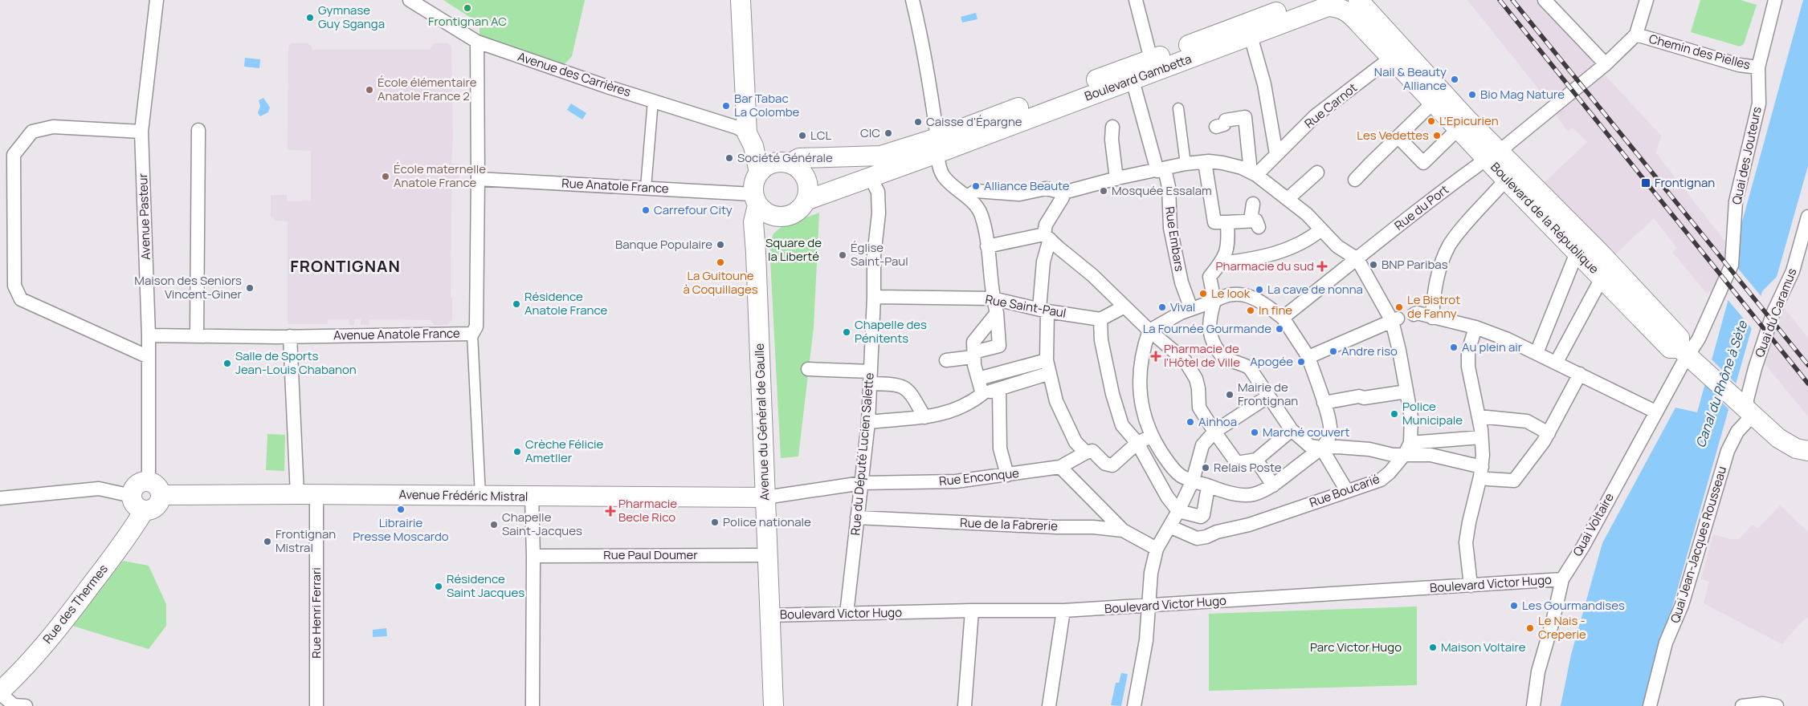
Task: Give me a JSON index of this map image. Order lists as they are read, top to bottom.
{
  "streets": {
    "main road": [
      "Boulevard Gambetta",
      "Boulevard de la République",
      "Avenue du Général de Gaulle",
      "Avenue Frédéric Mistral",
      "Rue des Thermes"
    ],
    "street": [
      "Chemin des Pielles",
      "Avenue des Carrières",
      "Rue Carnot",
      "Quai des Jouteurs",
      "Rue Anatole France",
      "Rue du Port",
      "Avenue Pasteur",
      "Rue Embars",
      "Rue Saint-Paul",
      "Quai du Caramus",
      "Avenue Anatole France",
      "Rue du Député Lucien Salette",
      "Rue Enconque",
      "Rue Boucarié",
      "Rue de la Fabrerie",
      "Quai Voltaire",
      "Quai Jean-Jacques Rousseau",
      "Rue Paul Doumer",
      "Boulevard Victor Hugo",
      "Rue Henri Ferrari"
    ]
  },
  "crossings": [
    ["Chemin des Pielles", "Quai des Jouteurs"],
    ["Chemin des Pielles", "Rue du Port"],
    ["Chemin des Pielles", "Boulevard de la République"],
    ["Avenue des Carrières", "Avenue Anatole France"],
    ["Boulevard Gambetta", "Rue Anatole France"],
    ["Boulevard Gambetta", "Boulevard de la République"],
    ["Boulevard Gambetta", "Rue Embars"],
    ["Boulevard Gambetta", "Avenue du Général de Gaulle"],
    ["Boulevard Gambetta", "Rue du Député Lucien Salette"],
    ["Rue Carnot", "Boulevard de la République"],
    ["Quai des Jouteurs", "Quai Voltaire"],
    ["Rue Anatole France", "Avenue Anatole France"],
    ["Rue Anatole France", "Avenue du Général de Gaulle"],
    ["Rue du Port", "Boulevard de la République"],
    ["Avenue Pasteur", "Avenue Anatole France"],
    ["Avenue Pasteur", "Avenue Frédéric Mistral"],
    ["Avenue Pasteur", "Rue des Thermes"],
    ["Boulevard de la République", "Quai Voltaire"],
    ["Rue Saint-Paul", "Rue du Député Lucien Salette"],
    ["Quai du Caramus", "Quai Jean-Jacques Rousseau"],
    ["Avenue du Général de Gaulle", "Rue Enconque"],
    ["Avenue du Général de Gaulle", "Avenue Frédéric Mistral"],
    ["Avenue du Général de Gaulle", "Rue Paul Doumer"],
    ["Avenue du Général de Gaulle", "Boulevard Victor Hugo"],
    ["Rue du Député Lucien Salette", "Rue Enconque"],
    ["Rue du Député Lucien Salette", "Rue de la Fabrerie"],
    ["Rue du Député Lucien Salette", "Boulevard Victor Hugo"],
    ["Rue Enconque", "Avenue Frédéric Mistral"],
    ["Avenue Frédéric Mistral", "Rue des Thermes"],
    ["Avenue Frédéric Mistral", "Rue Henri Ferrari"],
    ["Quai Voltaire", "Boulevard Victor Hugo"]
  ],
  "districts": ["FRONTIGNAN"],
  "water": ["Canal du Rhône à Sète"],
  "parks": ["Square de la Liberté", "Parc Victor Hugo"],
  "places": {
    "other": [
      "Frontignan AC",
      "Gymnase Guy Sganga",
      "Nail & Beauty Alliance",
      "École élémentaire Anatole France 2",
      "Bio Mag Nature",
      "Bar Tabac La Colombe",
      "L'Epicurien",
      "Caisse d'Épargne",
      "CIC",
      "LCL",
      "Les Vedettes",
      "Société Générale",
      "École maternelle Anatole France",
      "Alliance Beaute",
      "Mosquée Essalam",
      "Carrefour City",
      "Banque Populaire",
      "Église Saint-Paul",
      "La Guitoune à Coquillages",
      "BNP Paribas",
      "Maison des Seniors Vincent-Giner",
      "La cave de nonna",
      "Le look",
      "Résidence Anatole France",
      "Vival",
      "Le Bistrot de Fanny",
      "In fine",
      "La Fournée Gourmande",
      "Chapelle des Pénitents",
      "Au plein air",
      "Andre riso",
      "Apogée",
      "Salle de Sports Jean-Louis Chabanon",
      "Mairie de Frontignan",
      "Police Municipale",
      "Ainhoa",
      "Marché couvert",
      "Crèche Félicie Ametller",
      "Relais Poste",
      "Librairie Presse Moscardo",
      "Police nationale",
      "Chapelle Saint-Jacques",
      "Frontignan Mistral",
      "Résidence Saint Jacques",
      "Les Gourmandises",
      "Le Nais - Creperie",
      "Maison Voltaire"
    ],
    "transit": ["Frontignan"],
    "health": ["Pharmacie du sud", "Pharmacie de l'Hôtel de Ville", "Pharmacie Becle Rico"]
  }
}
